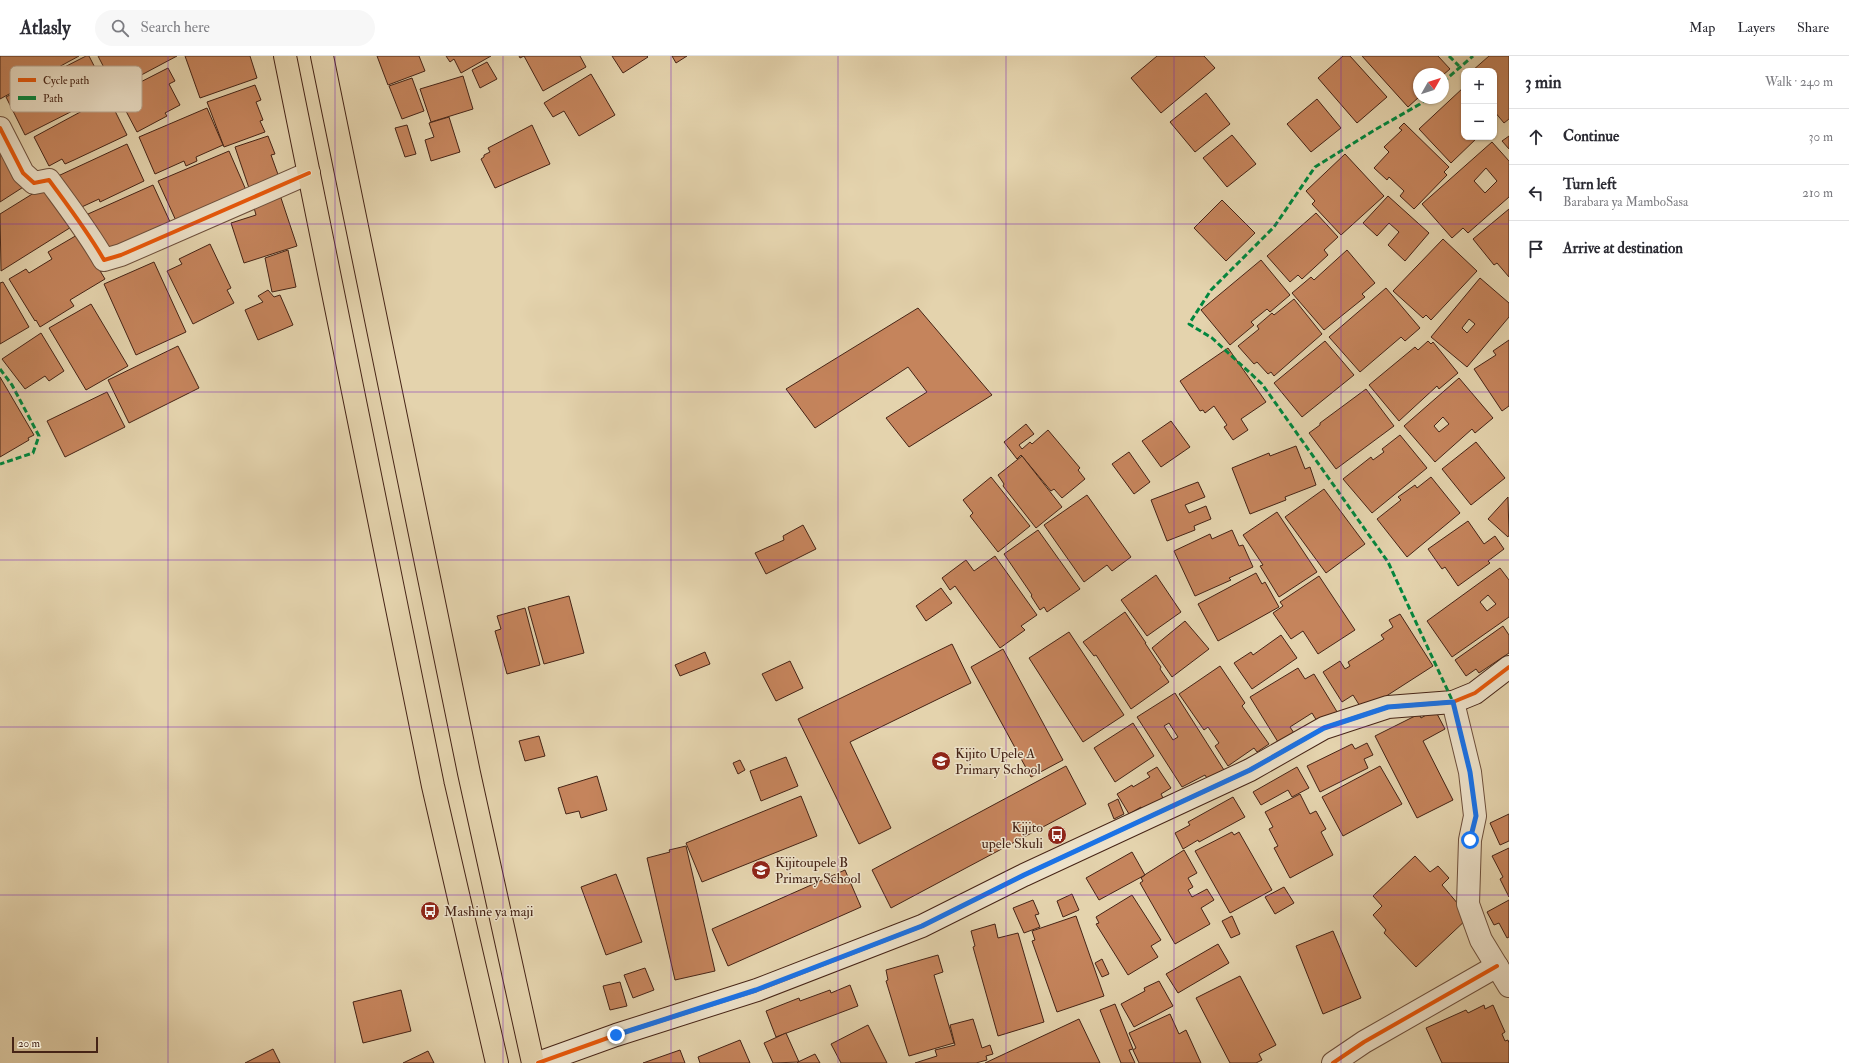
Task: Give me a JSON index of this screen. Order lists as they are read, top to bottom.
{
  "places": {
    "school or university": ["Kijito Upele A Primary School", "Kijitoupele B Primary School"],
    "bus stop": ["Kijito upele Skuli", "Mashine ya maji"]
  },
  "legend": ["Cycle path", "Path"],
  "scale_bar": "20 m",
  "north": "top right",
  "page": {
    "header": "Atlasly",
    "search": "Search here",
    "nav": ["Map", "Layers", "Share"],
    "heading": ["3 min", "Walk · 240 m"],
    "map_buttons": ["+", "−"],
    "list": [
      ["Continue", "30 m"],
      ["Turn left", "Barabara ya MamboSasa", "210 m"],
      "Arrive at destination"
    ],
    "scale": "20 m"
  }
}
